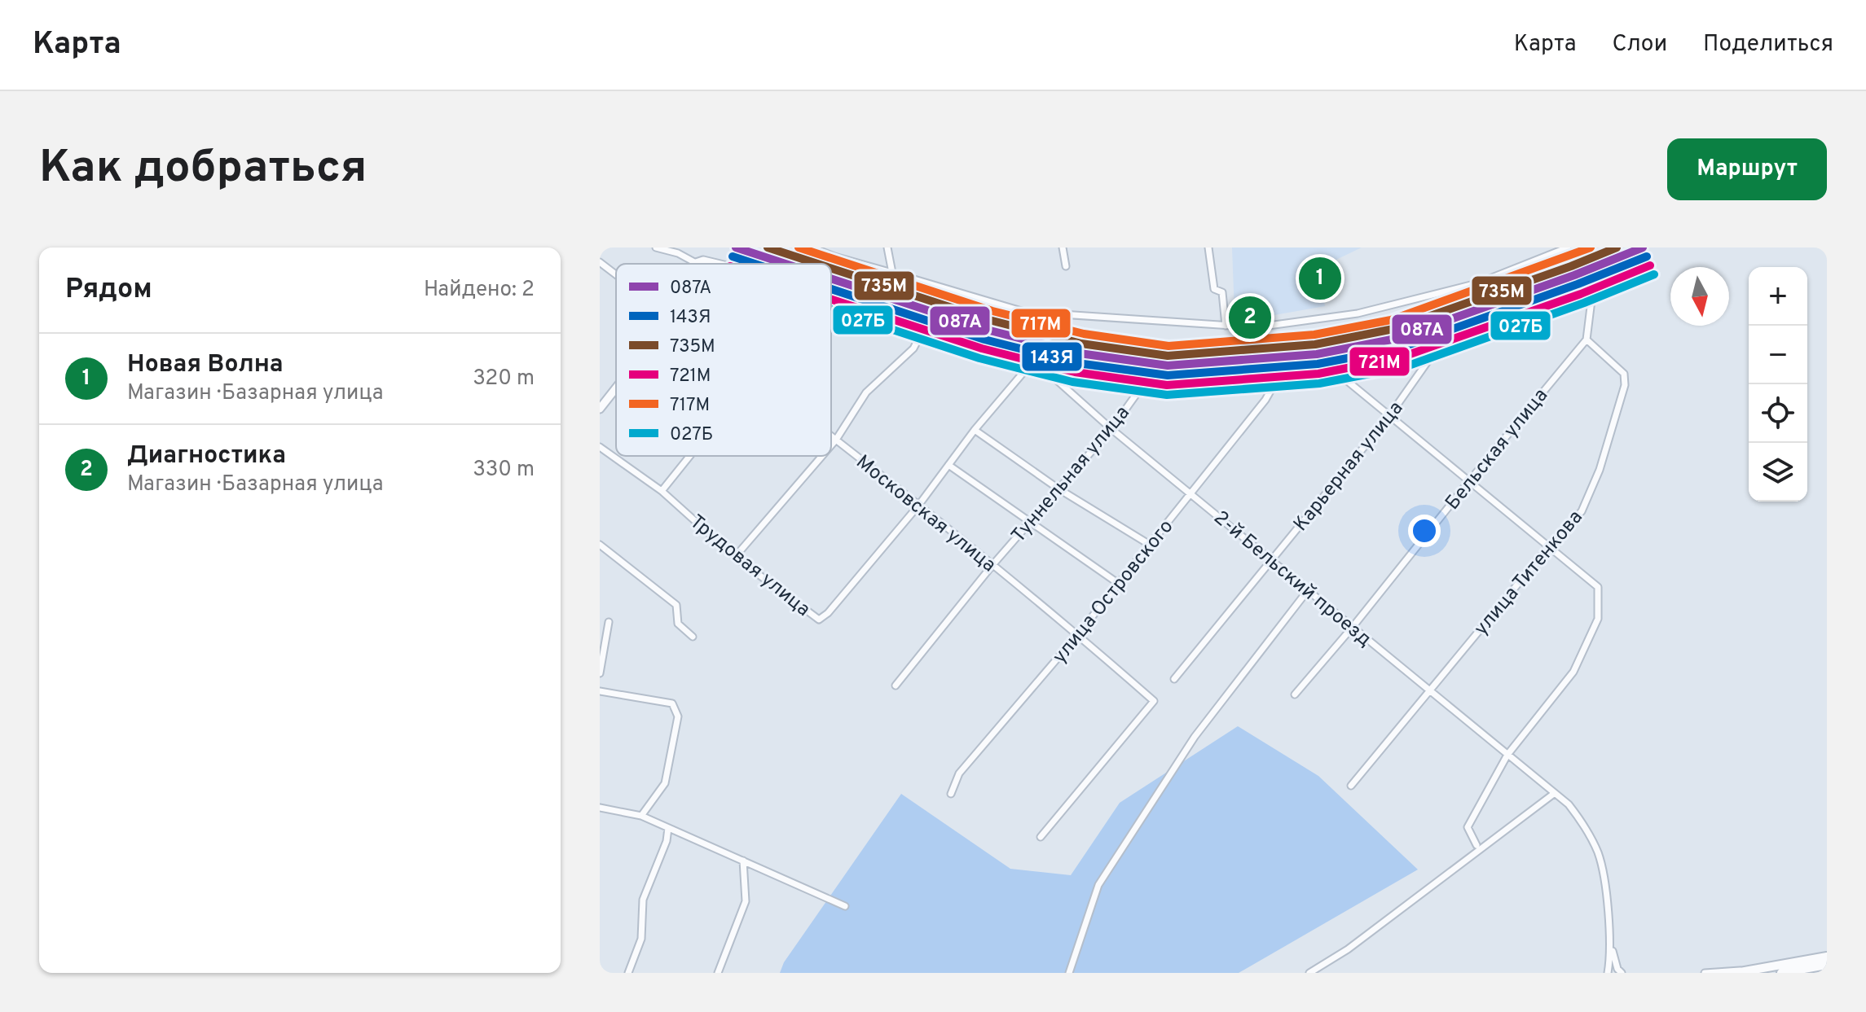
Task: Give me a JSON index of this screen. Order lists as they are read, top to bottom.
{
  "streets": {
    "street": [
      "Бельская улица",
      "Карьерная улица",
      "Туннельная улица",
      "Московская улица",
      "Трудовая улица",
      "улица Титенкова",
      "2-й Бельский проезд",
      "улица Островского"
    ]
  },
  "crossings": [
    ["Бельская улица", "улица Титенкова"],
    ["Бельская улица", "2-й Бельский проезд"],
    ["Карьерная улица", "Туннельная улица"],
    ["Карьерная улица", "2-й Бельский проезд"],
    ["Туннельная улица", "Московская улица"],
    ["Туннельная улица", "2-й Бельский проезд"],
    ["Туннельная улица", "улица Островского"],
    ["Московская улица", "Трудовая улица"],
    ["Московская улица", "улица Островского"],
    ["Трудовая улица", "2-й Бельский проезд"],
    ["улица Титенкова", "2-й Бельский проезд"],
    ["2-й Бельский проезд", "улица Островского"]
  ],
  "lines": [
    "transit line 087А",
    "transit line 735М",
    "transit line 717М",
    "transit line 143Я",
    "transit line 721М",
    "transit line 027Б"
  ],
  "legend": [
    "087А",
    "143Я",
    "735М",
    "721М",
    "717М",
    "027Б"
  ],
  "north": "bottom",
  "page": {
    "header": "Карта",
    "nav": ["Карта", "Слои", "Поделиться"],
    "buttons": "Маршрут",
    "title": "Как добраться",
    "heading": ["Рядом", "Найдено: 2"],
    "pins": ["1", "2"],
    "map_buttons": ["+", "−"],
    "list": [
      {
        "mark": "1",
        "name": "Новая Волна",
        "note": "Магазин · Базарная улица",
        "value": "320 m"
      },
      {
        "mark": "2",
        "name": "Диагностика",
        "note": "Магазин · Базарная улица",
        "value": "330 m"
      }
    ]
  }
}
